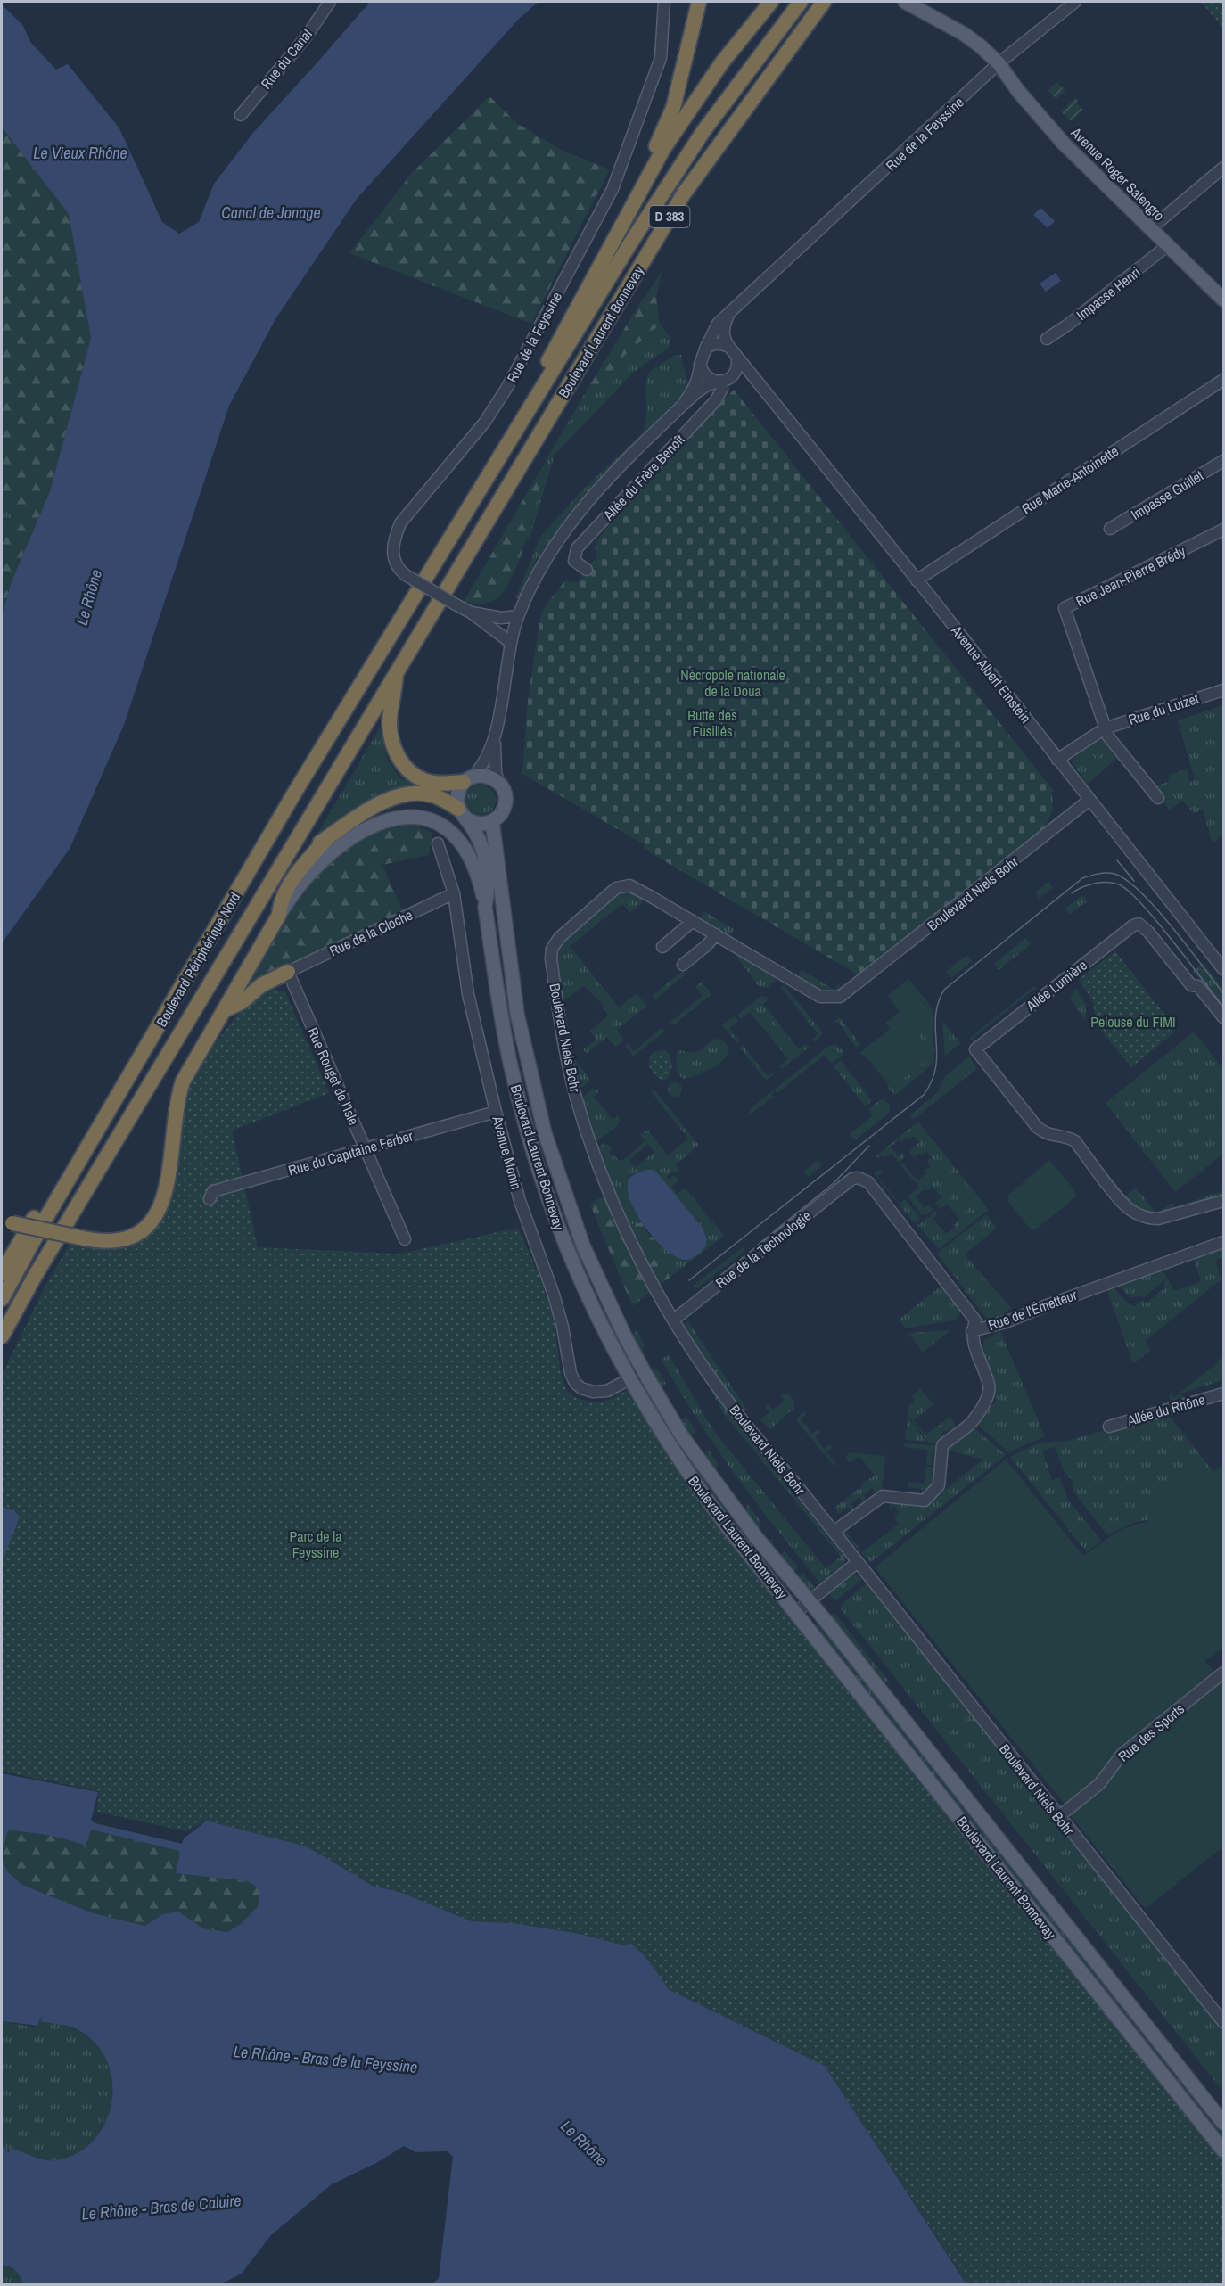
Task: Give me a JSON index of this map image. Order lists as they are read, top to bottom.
{
  "streets": {
    "highway": ["D 383", "Boulevard Laurent Bonnevay", "Boulevard Périphérique Nord"],
    "main road": ["Avenue Roger Salengro"],
    "street": [
      "Rue du Canal",
      "Rue de la Feyssine",
      "Impasse Henri",
      "Allée du Frère Benoît",
      "Rue Marie-Antoinette",
      "Impasse Guillet",
      "Rue Jean-Pierre Brédy",
      "Avenue Albert Einstein",
      "Rue du Luizet",
      "Boulevard Niels Bohr",
      "Rue de la Cloche",
      "Allée Lumière",
      "Rue Rouget de l'Isle",
      "Rue du Capitaine Ferber",
      "Avenue Monin",
      "Rue de la Technologie",
      "Rue de l'Émetteur",
      "Allée du Rhône",
      "Rue des Sports"
    ]
  },
  "crossings": [
    ["Rue de la Feyssine", "Avenue Roger Salengro"],
    ["Rue de la Feyssine", "Allée du Frère Benoît"],
    ["Rue de la Feyssine", "Avenue Albert Einstein"],
    ["Avenue Roger Salengro", "Impasse Henri"],
    ["Boulevard Laurent Bonnevay", "Boulevard Périphérique Nord"],
    ["Boulevard Laurent Bonnevay", "Avenue Monin"],
    ["Allée du Frère Benoît", "Avenue Albert Einstein"],
    ["Rue Marie-Antoinette", "Avenue Albert Einstein"],
    ["Rue Jean-Pierre Brédy", "Rue du Luizet"],
    ["Avenue Albert Einstein", "Rue du Luizet"],
    ["Avenue Albert Einstein", "Boulevard Niels Bohr"],
    ["Boulevard Niels Bohr", "Rue de la Technologie"],
    ["Boulevard Niels Bohr", "Rue des Sports"],
    ["Rue de la Cloche", "Rue Rouget de l'Isle"],
    ["Rue de la Cloche", "Avenue Monin"],
    ["Rue Rouget de l'Isle", "Rue du Capitaine Ferber"],
    ["Rue du Capitaine Ferber", "Avenue Monin"],
    ["Rue de la Technologie", "Rue de l'Émetteur"]
  ],
  "water": [
    "Le Vieux Rhône",
    "Canal de Jonage",
    "Le Rhône",
    "Le Rhône - Bras de la Feyssine",
    "Le Rhône - Bras de Caluire"
  ],
  "parks": [
    "Nécropole nationale de la Doua",
    "Butte des Fusillés",
    "Pelouse du FIMI",
    "Parc de la Feyssine"
  ]
}
